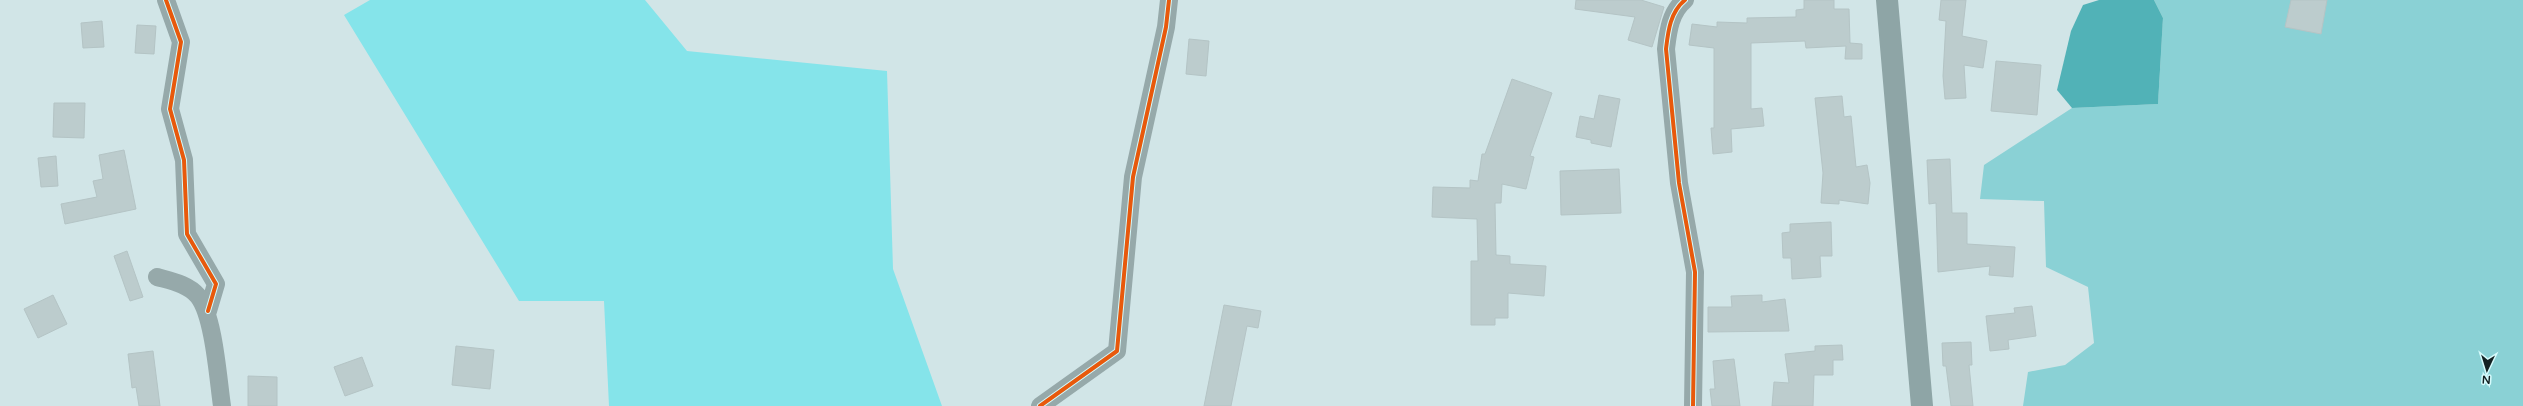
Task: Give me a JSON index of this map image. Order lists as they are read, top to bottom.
{
  "north": "bottom"
}
